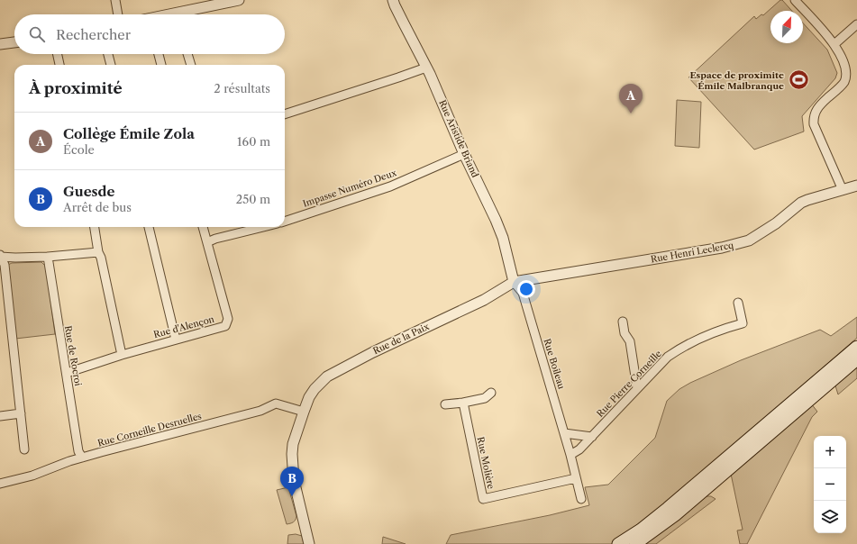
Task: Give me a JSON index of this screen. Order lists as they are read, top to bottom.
{
  "streets": {
    "street": [
      "Rue Aristide Briand",
      "Impasse Numéro Deux",
      "Rue Henri Leclercq",
      "Rue d'Alençon",
      "Rue de la Paix",
      "Rue de Rocroi",
      "Rue Boileau",
      "Rue Pierre Corneille",
      "Rue Corneille Desruelles",
      "Rue Molière"
    ]
  },
  "crossings": [
    ["Rue Aristide Briand", "Impasse Numéro Deux"],
    ["Rue Aristide Briand", "Rue Henri Leclercq"],
    ["Rue Aristide Briand", "Rue de la Paix"],
    ["Rue Aristide Briand", "Rue Boileau"],
    ["Rue Henri Leclercq", "Rue de la Paix"],
    ["Rue Henri Leclercq", "Rue Boileau"],
    ["Rue d'Alençon", "Rue de Rocroi"],
    ["Rue de la Paix", "Rue Boileau"],
    ["Rue de la Paix", "Rue Corneille Desruelles"],
    ["Rue de Rocroi", "Rue Corneille Desruelles"],
    ["Rue Boileau", "Rue Pierre Corneille"]
  ],
  "places": {
    "sports": ["Espace de proximite Émile Malbranque"]
  },
  "north": "top right",
  "page": {
    "search": "Rechercher",
    "heading": ["À proximité", "2 résultats"],
    "pins": ["A", "B"],
    "list": [
      {
        "mark": "A",
        "name": "Collège Émile Zola",
        "note": "École",
        "value": "160 m"
      },
      {
        "mark": "B",
        "name": "Guesde",
        "note": "Arrêt de bus",
        "value": "250 m"
      }
    ],
    "map_buttons": ["+", "−"]
  }
}
